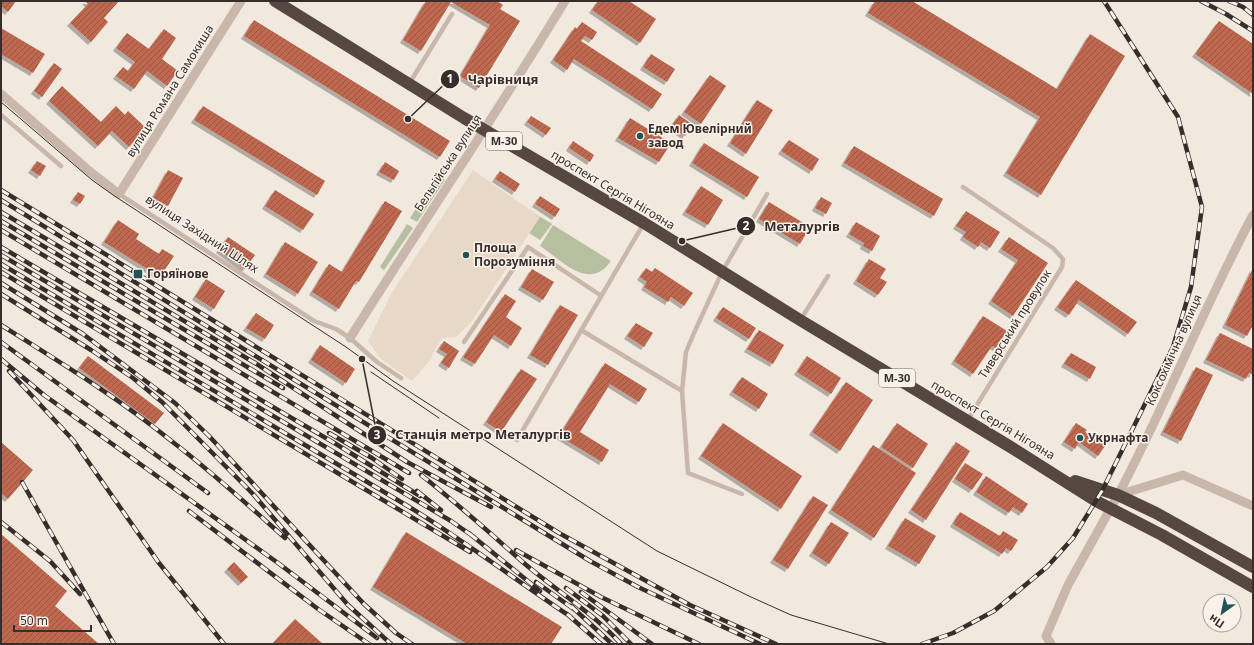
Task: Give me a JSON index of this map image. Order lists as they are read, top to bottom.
{
  "streets": {
    "highway": ["М-30", "проспект Сергія Нігояна"],
    "street": [
      "вулиця Романа Самокиша",
      "Бельгійська вулиця",
      "вулиця Західний Шлях",
      "Коксохімічна вулиця"
    ],
    "lane": ["Тиверський провулок"]
  },
  "crossings": [
    ["вулиця Романа Самокиша", "вулиця Західний Шлях"],
    ["Бельгійська вулиця", "проспект Сергія Нігояна"],
    ["Бельгійська вулиця", "вулиця Західний Шлях"],
    ["проспект Сергія Нігояна", "Тиверський провулок"],
    ["проспект Сергія Нігояна", "Коксохімічна вулиця"]
  ],
  "places": {
    "other": [
      "Чарівниця",
      "Едем Ювелірний завод",
      "Металургів",
      "Площа Порозуміння",
      "Станція метро Металургів",
      "Укрнафта"
    ],
    "transit": ["Горяїнове"]
  },
  "scale_bar": "50 m",
  "north": "bottom left"
}
